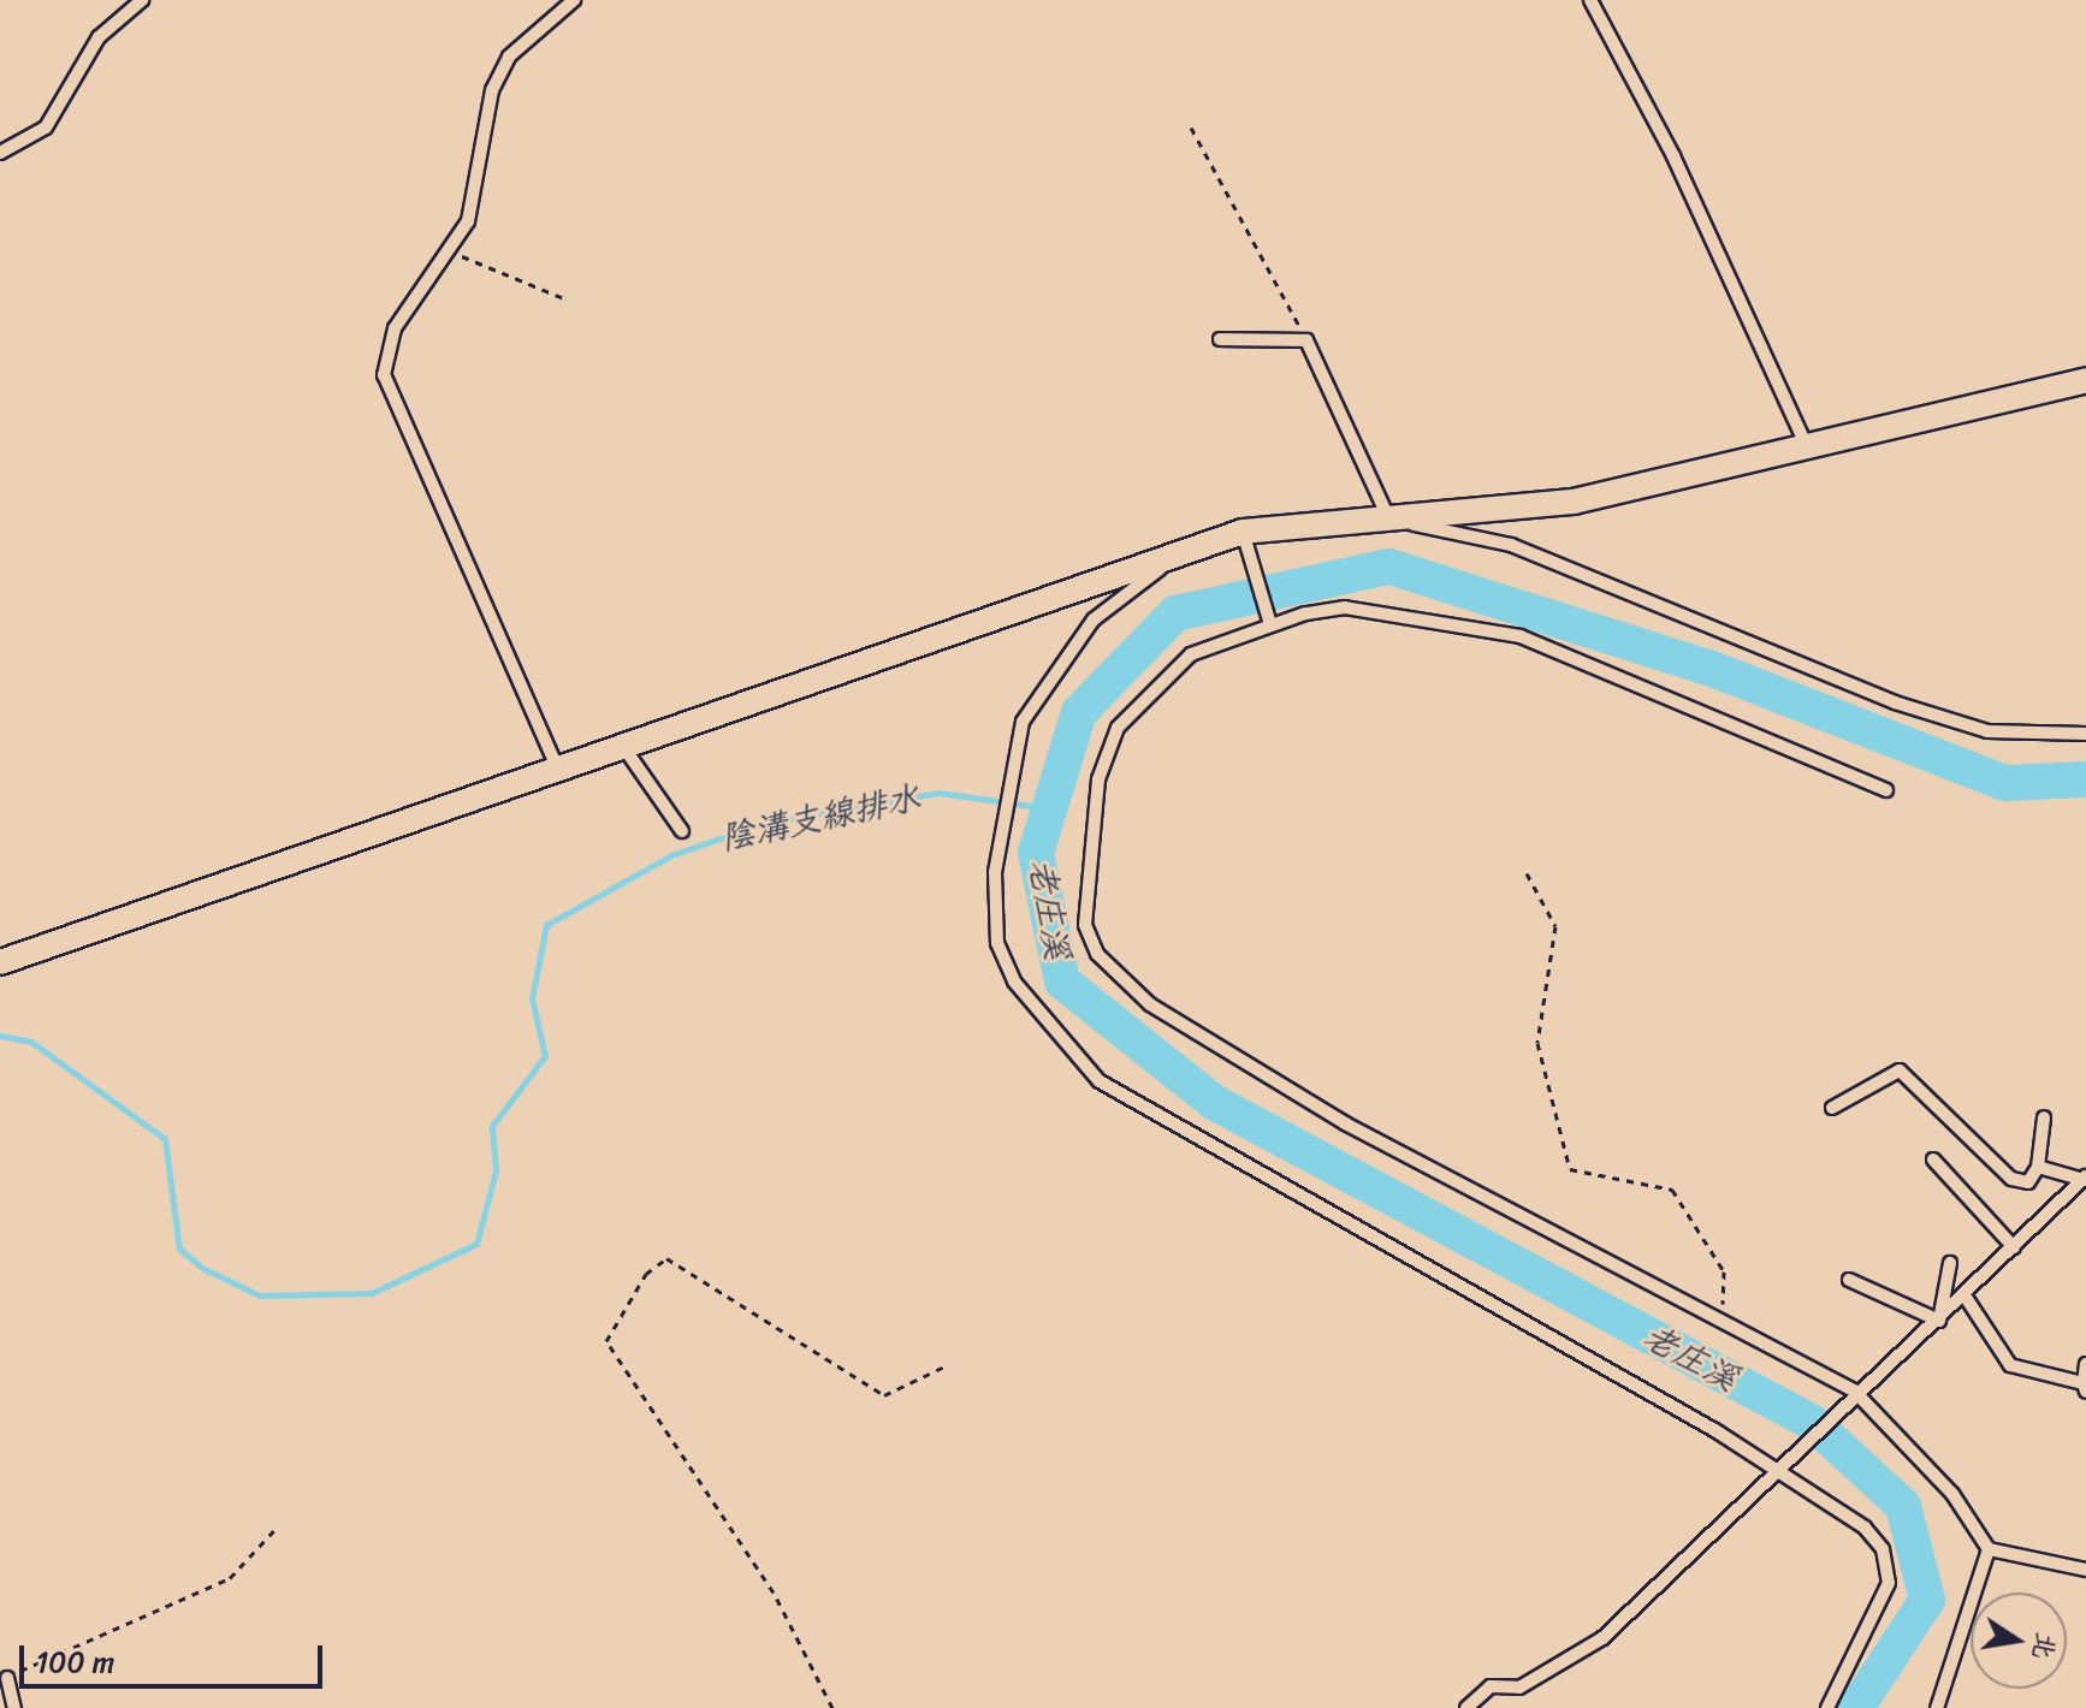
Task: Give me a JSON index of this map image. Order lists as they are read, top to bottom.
{
  "water": ["陰溝支線排水", "老庄溪"],
  "scale_bar": "100 m",
  "north": "right"
}
